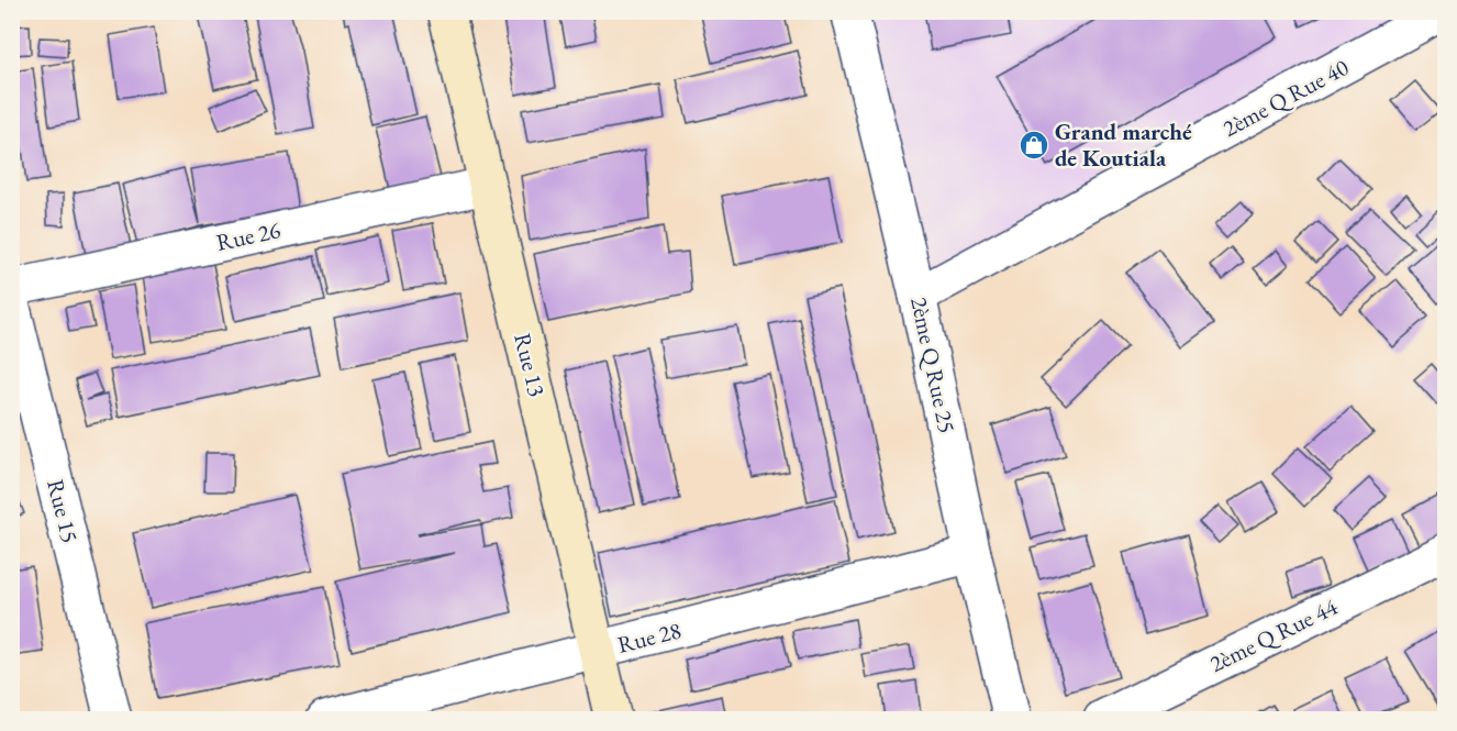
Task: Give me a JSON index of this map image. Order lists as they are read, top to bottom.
{
  "streets": {
    "street": [
      "2ème Q Rue 40",
      "Rue 26",
      "Rue 13",
      "2ème Q Rue 25",
      "Rue 15",
      "2ème Q Rue 44",
      "Rue 28"
    ]
  },
  "crossings": [
    ["2ème Q Rue 40", "2ème Q Rue 25"],
    ["Rue 26", "Rue 13"],
    ["Rue 13", "Rue 28"],
    ["2ème Q Rue 25", "Rue 28"]
  ],
  "places": {
    "shop": ["Grand marché de Koutiala"]
  }
}
